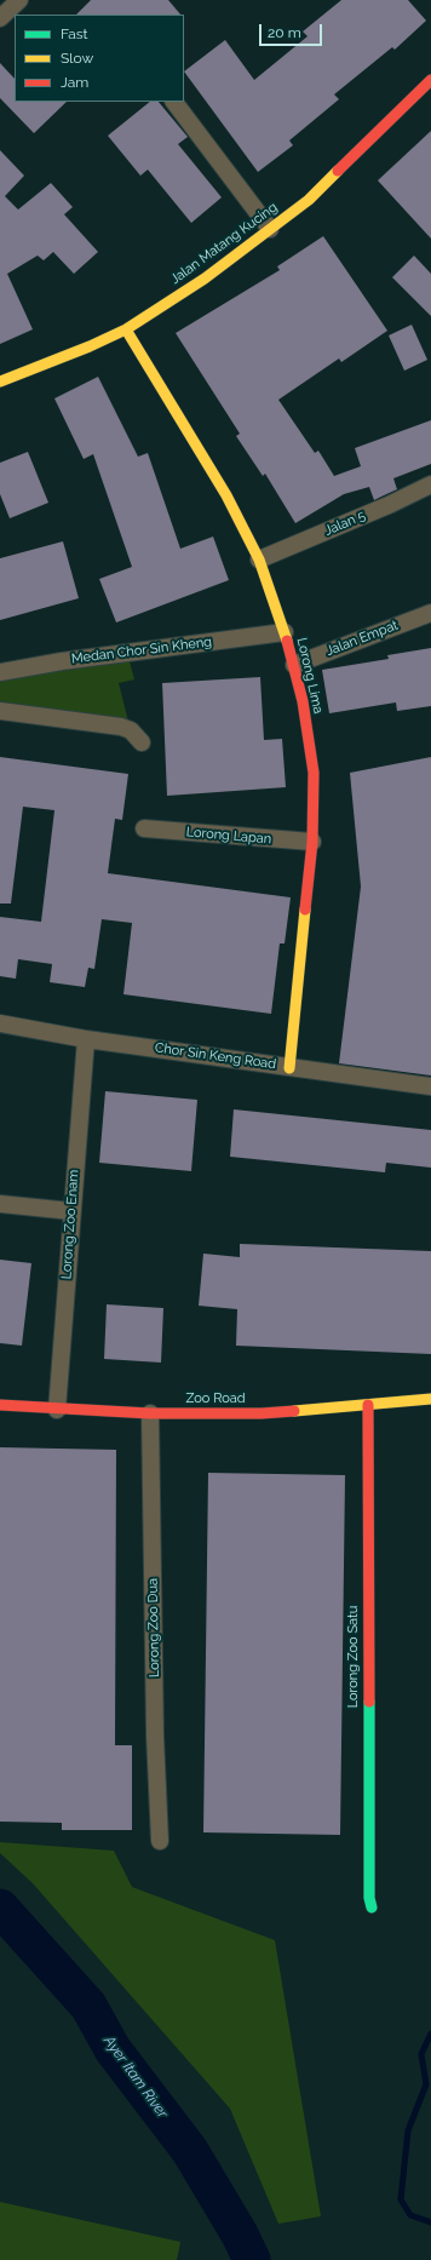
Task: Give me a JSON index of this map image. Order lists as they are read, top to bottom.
{
  "streets": {
    "street": [
      "Jalan Matang Kucing",
      "Jalan 5",
      "Jalan Empat",
      "Medan Chor Sin Kheng",
      "Lorong Lima",
      "Lorong Lapan",
      "Chor Sin Keng Road",
      "Lorong Zoo Enam",
      "Zoo Road",
      "Lorong Zoo Dua",
      "Lorong Zoo Satu"
    ]
  },
  "crossings": [
    ["Jalan Matang Kucing", "Lorong Lima"],
    ["Jalan 5", "Lorong Lima"],
    ["Jalan Empat", "Lorong Lima"],
    ["Medan Chor Sin Kheng", "Lorong Lima"],
    ["Lorong Lima", "Lorong Lapan"],
    ["Lorong Lima", "Chor Sin Keng Road"],
    ["Chor Sin Keng Road", "Lorong Zoo Enam"],
    ["Lorong Zoo Enam", "Zoo Road"],
    ["Zoo Road", "Lorong Zoo Dua"],
    ["Zoo Road", "Lorong Zoo Satu"]
  ],
  "water": ["Ayer Itam River"],
  "legend": ["Fast", "Slow", "Jam"],
  "scale_bar": "20 m"
}
